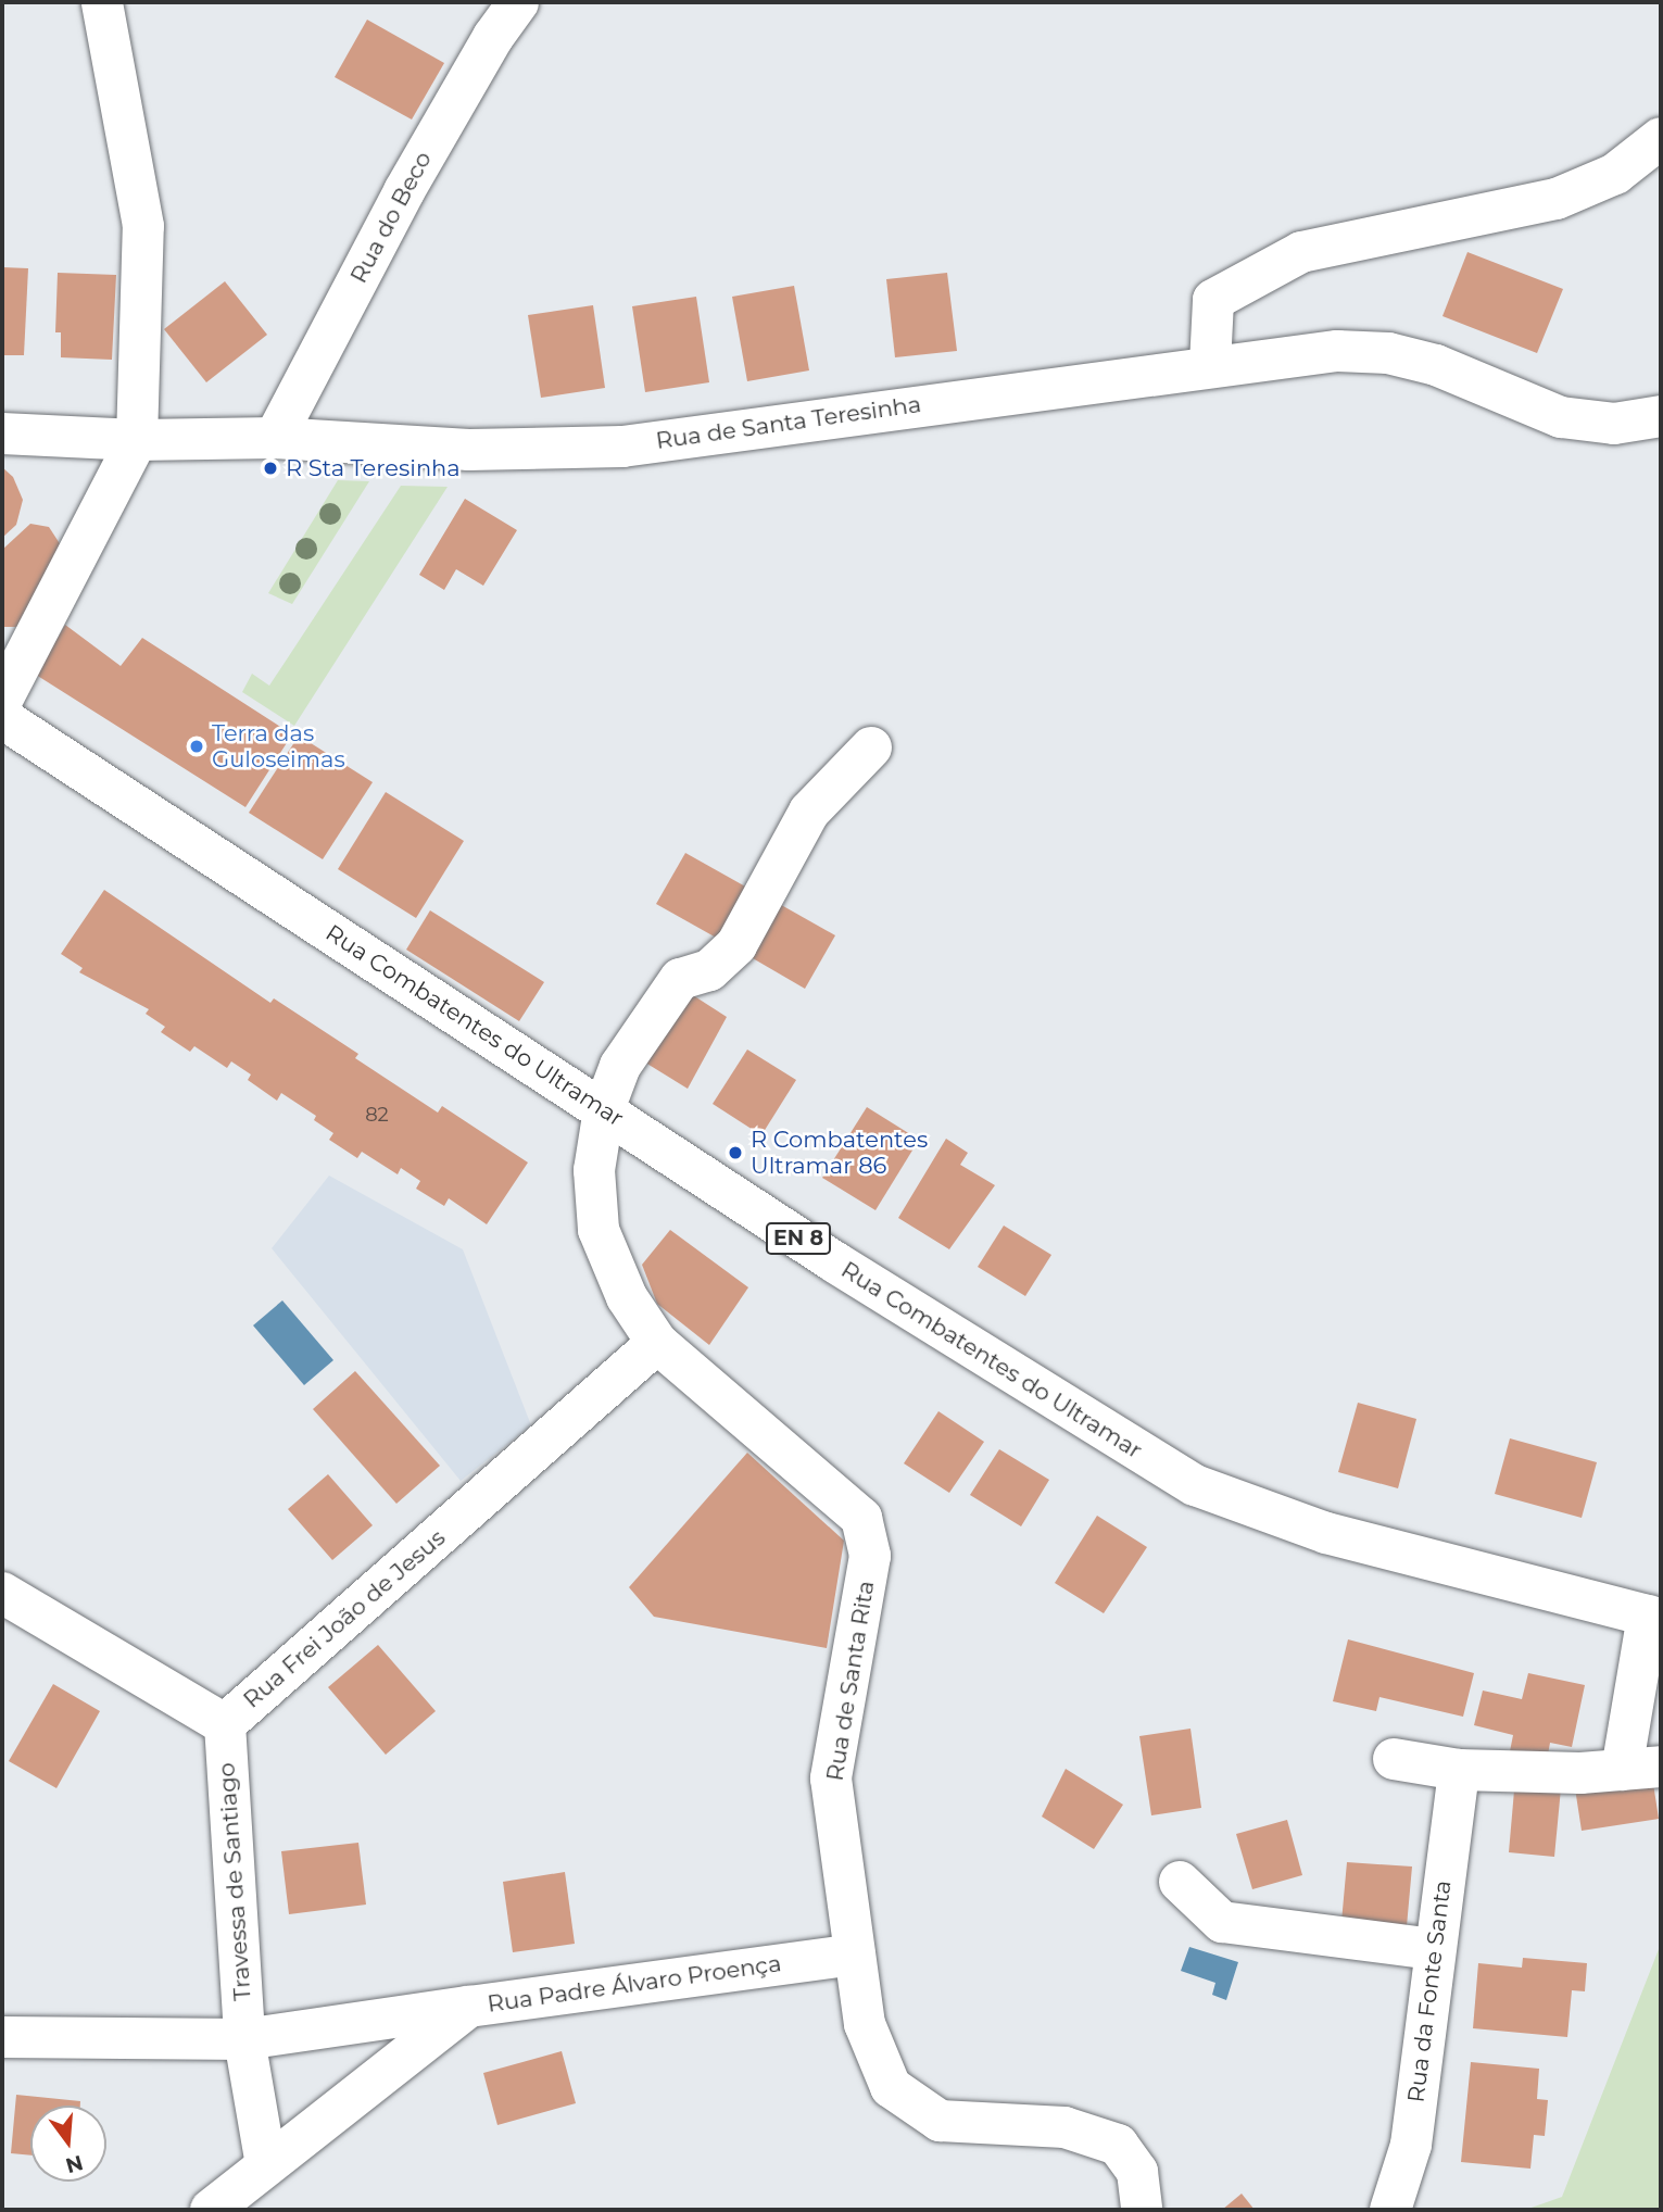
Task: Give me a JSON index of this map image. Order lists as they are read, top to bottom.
{
  "streets": {
    "street": [
      "Rua do Beco",
      "Rua de Santa Teresinha",
      "Rua Combatentes do Ultramar",
      "EN 8",
      "Rua Frei João de Jesus",
      "Rua de Santa Rita",
      "Travessa de Santiago",
      "Rua Padre Álvaro Proença",
      "Rua da Fonte Santa"
    ]
  },
  "crossings": [
    ["Rua do Beco", "Rua de Santa Teresinha"],
    ["Rua Combatentes do Ultramar", "Rua de Santa Rita"],
    ["Rua Frei João de Jesus", "Rua de Santa Rita"],
    ["Rua Frei João de Jesus", "Travessa de Santiago"],
    ["Rua de Santa Rita", "Rua Padre Álvaro Proença"],
    ["Travessa de Santiago", "Rua Padre Álvaro Proença"]
  ],
  "places": ["R Sta Teresinha", "Terra das Guloseimas", "R Combatentes Ultramar 86"],
  "house_numbers": ["82"],
  "north": "bottom"
}
